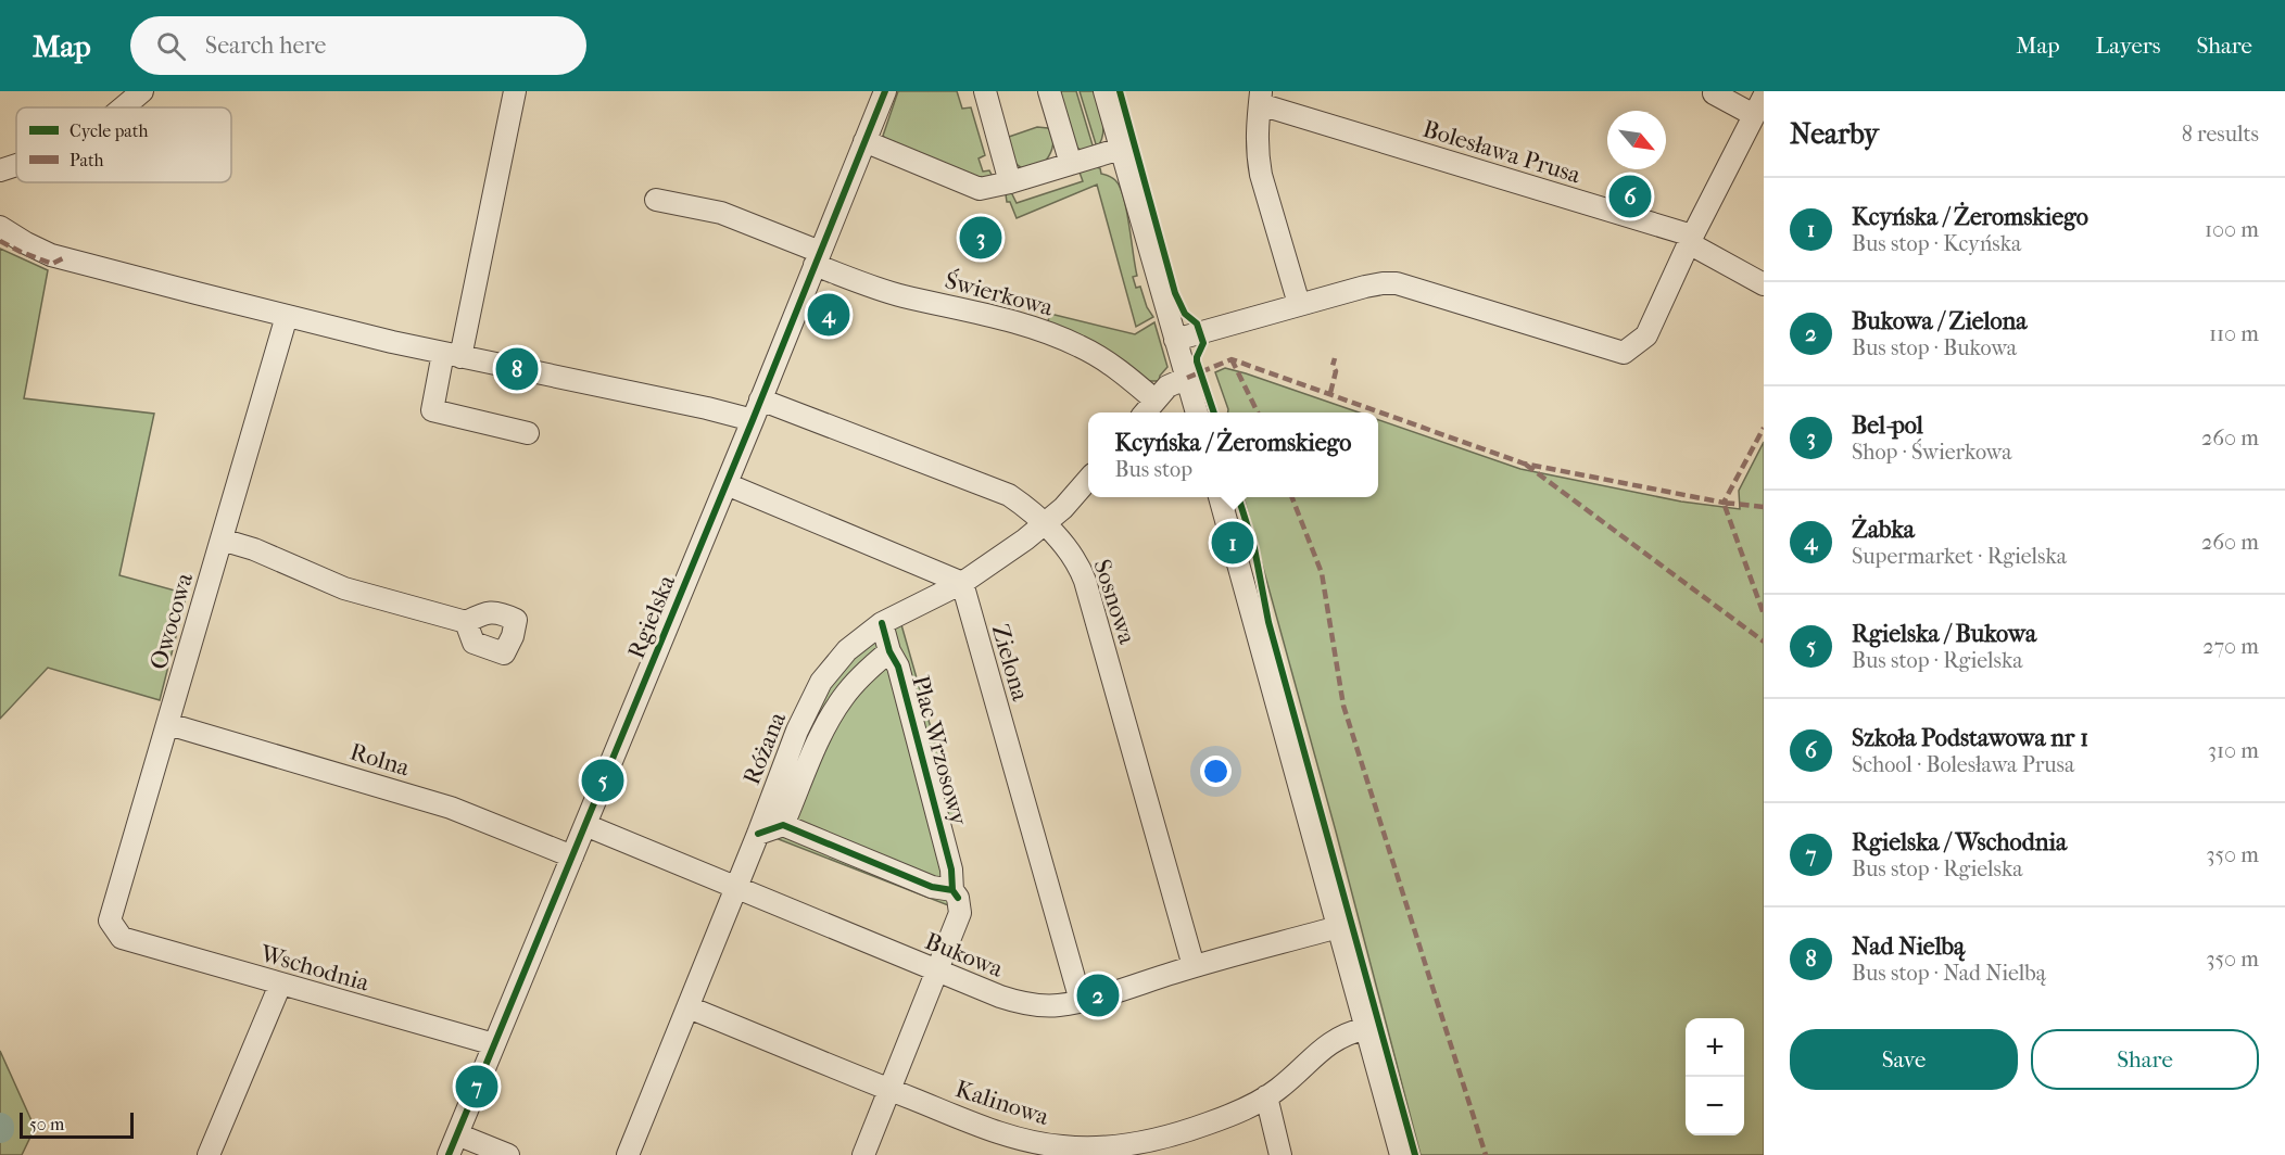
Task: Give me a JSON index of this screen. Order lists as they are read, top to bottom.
{
  "streets": {
    "street": [
      "Bolesława Prusa",
      "Świerkowa",
      "Sosnowa",
      "Rgielska",
      "Owocowa",
      "Zielona",
      "Różana",
      "Plac Wrzosowy",
      "Rolna",
      "Bukowa",
      "Wschodnia",
      "Kalinowa"
    ]
  },
  "crossings": [
    ["Świerkowa", "Rgielska"],
    ["Sosnowa", "Rgielska"],
    ["Sosnowa", "Różana"],
    ["Sosnowa", "Bukowa"],
    ["Rgielska", "Rolna"],
    ["Rgielska", "Bukowa"],
    ["Rgielska", "Wschodnia"],
    ["Owocowa", "Rolna"],
    ["Owocowa", "Wschodnia"],
    ["Zielona", "Różana"],
    ["Zielona", "Bukowa"],
    ["Różana", "Plac Wrzosowy"],
    ["Różana", "Bukowa"],
    ["Różana", "Kalinowa"],
    ["Plac Wrzosowy", "Bukowa"],
    ["Plac Wrzosowy", "Kalinowa"]
  ],
  "legend": ["Cycle path", "Path"],
  "scale_bar": "50 m",
  "north": "bottom right",
  "page": {
    "header": "Map",
    "search": "Search here",
    "nav": ["Map", "Layers", "Share"],
    "heading": ["Nearby", "8 results"],
    "pins": [
      "6",
      "3",
      "4",
      "8",
      "1",
      "5",
      "2",
      "7"
    ],
    "list": [
      {
        "mark": "1",
        "name": "Kcyńska / Żeromskiego",
        "note": "Bus stop · Kcyńska",
        "value": "100 m"
      },
      {
        "mark": "2",
        "name": "Bukowa / Zielona",
        "note": "Bus stop · Bukowa",
        "value": "110 m"
      },
      {
        "mark": "3",
        "name": "Bel-pol",
        "note": "Shop · Świerkowa",
        "value": "260 m"
      },
      {
        "mark": "4",
        "name": "Żabka",
        "note": "Supermarket · Rgielska",
        "value": "260 m"
      },
      {
        "mark": "5",
        "name": "Rgielska / Bukowa",
        "note": "Bus stop · Rgielska",
        "value": "270 m"
      },
      {
        "mark": "6",
        "name": "Szkoła Podstawowa nr 1",
        "note": "School · Bolesława Prusa",
        "value": "310 m"
      },
      {
        "mark": "7",
        "name": "Rgielska / Wschodnia",
        "note": "Bus stop · Rgielska",
        "value": "350 m"
      },
      {
        "mark": "8",
        "name": "Nad Nielbą",
        "note": "Bus stop · Nad Nielbą",
        "value": "350 m"
      }
    ],
    "popup": ["Kcyńska / Żeromskiego", "Bus stop"],
    "buttons": ["Save", "Share"],
    "map_buttons": ["+", "−"],
    "scale": "50 m"
  }
}
